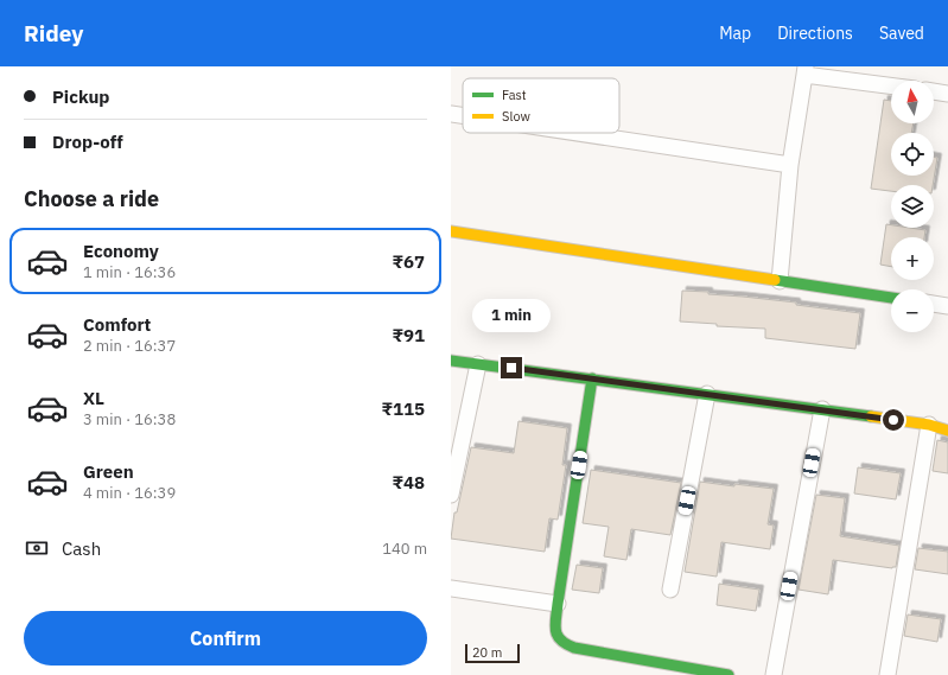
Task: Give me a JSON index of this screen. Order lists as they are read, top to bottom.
{
  "legend": ["Fast", "Slow"],
  "scale_bar": "20 m",
  "north": "top",
  "page": {
    "header": "Ridey",
    "nav": ["Map", "Directions", "Saved"],
    "banner": ["Pickup", "Drop-off"],
    "map_buttons": ["+", "−"],
    "heading": "Choose a ride",
    "list": [
      {
        "name": "Economy",
        "note": "1 min · 16:36",
        "value": "₹67"
      },
      {
        "name": "Comfort",
        "note": "2 min · 16:37",
        "value": "₹91"
      },
      {
        "name": "XL",
        "note": "3 min · 16:38",
        "value": "₹115"
      },
      {
        "name": "Green",
        "note": "4 min · 16:39",
        "value": "₹48"
      }
    ],
    "bubble": "1 min",
    "pay": ["Cash", "140 m"],
    "buttons": "Confirm",
    "scale": "20 m"
  }
}
